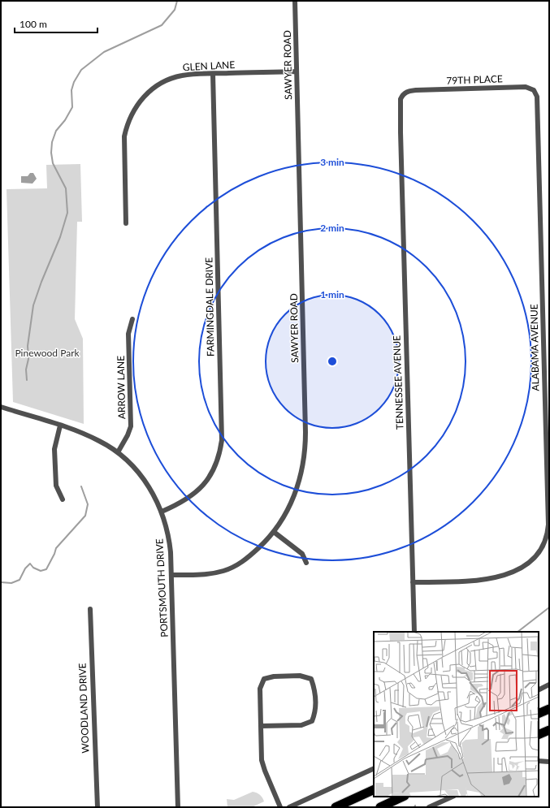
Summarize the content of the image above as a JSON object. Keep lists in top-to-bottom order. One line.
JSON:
{"streets":{"street":["SAWYER ROAD","GLEN LANE","79TH PLACE","FARMINGDALE DRIVE","ALABAMA AVENUE","TENNESSEE AVENUE","ARROW LANE","PORTSMOUTH DRIVE","WOODLAND DRIVE"]},"crossings":[["SAWYER ROAD","GLEN LANE"],["SAWYER ROAD","PORTSMOUTH DRIVE"],["GLEN LANE","FARMINGDALE DRIVE"],["79TH PLACE","ALABAMA AVENUE"],["79TH PLACE","TENNESSEE AVENUE"],["FARMINGDALE DRIVE","PORTSMOUTH DRIVE"],["ALABAMA AVENUE","TENNESSEE AVENUE"],["ARROW LANE","PORTSMOUTH DRIVE"]],"parks":["Pinewood Park"],"scale_bar":"100 m","rings":["3 min","2 min","1 min"]}
